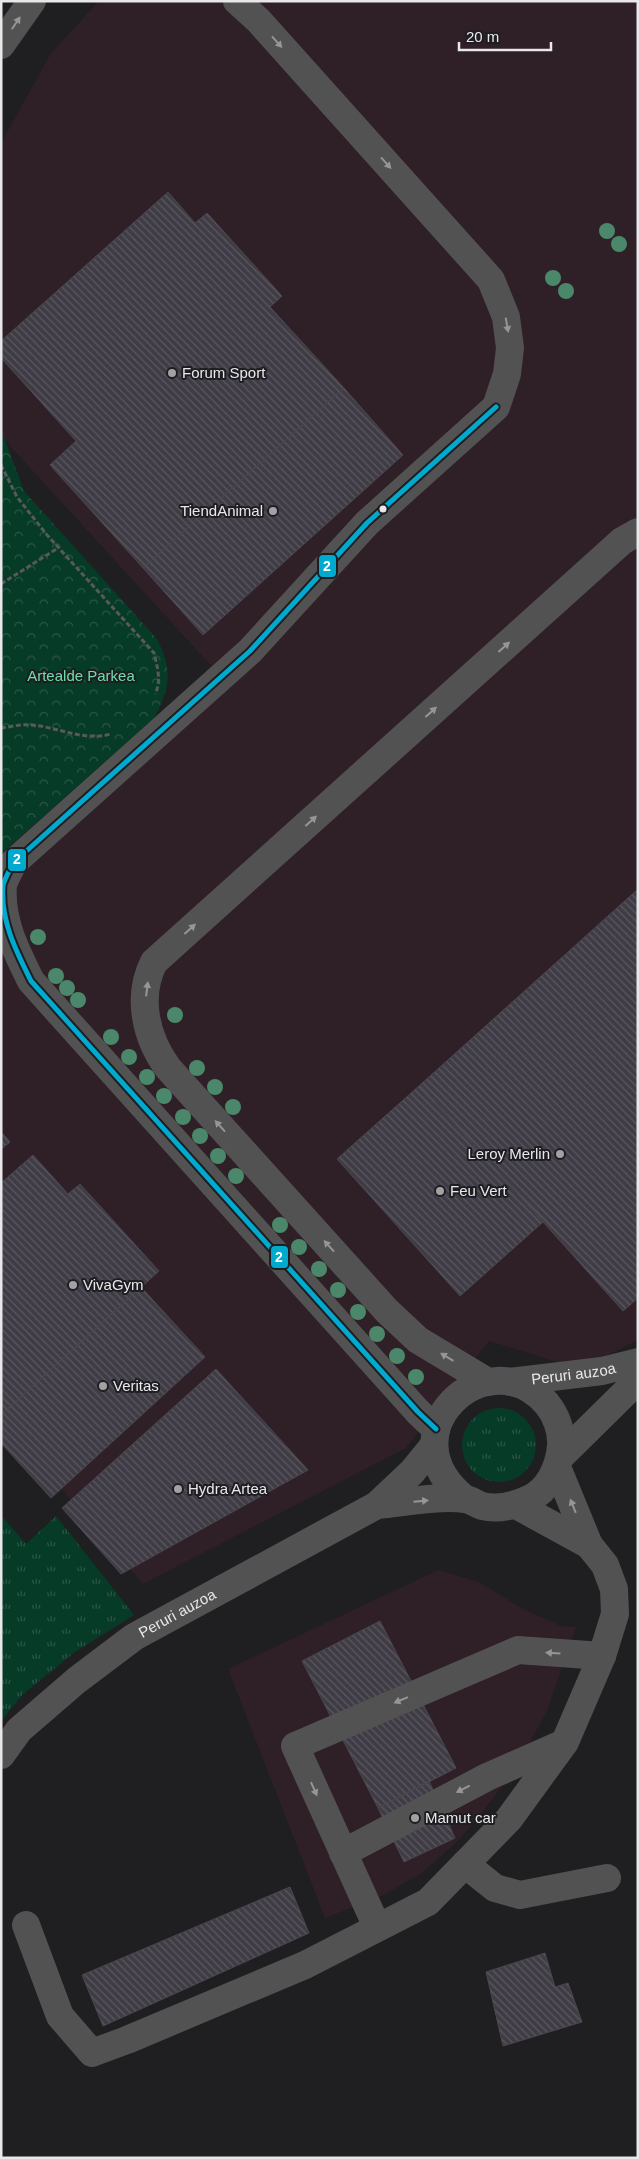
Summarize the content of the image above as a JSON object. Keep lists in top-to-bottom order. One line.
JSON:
{"streets":{"street":["Peruri auzoa"]},"parks":["Artealde Parkea"],"places":["Forum Sport","TiendAnimal","Leroy Merlin","Feu Vert","VivaGym","Veritas","Hydra Artea","Mamut car"],"lines":["transit line 2"],"scale_bar":"20 m"}
